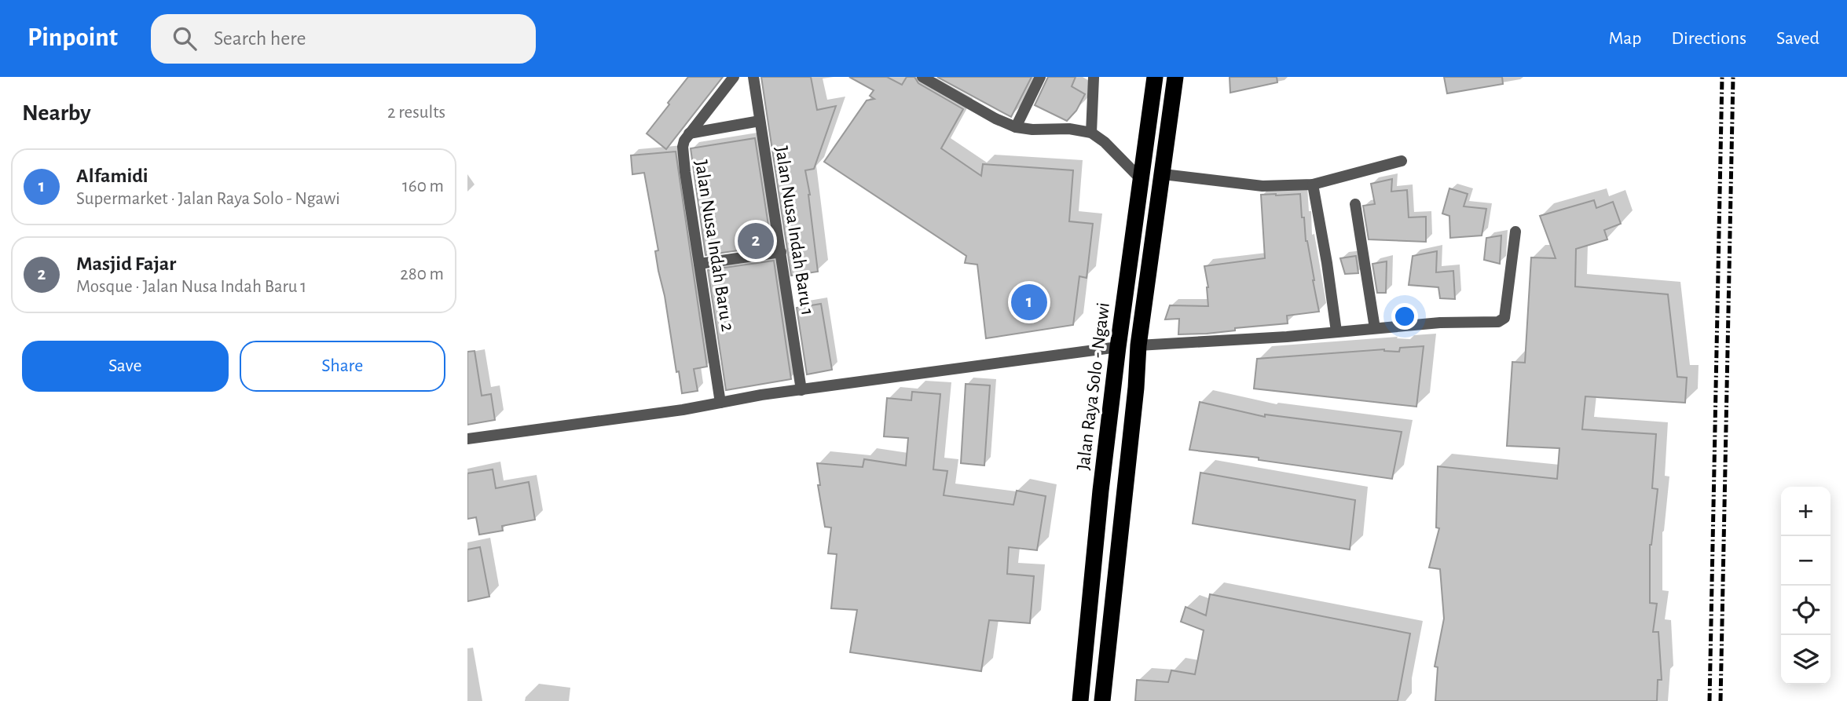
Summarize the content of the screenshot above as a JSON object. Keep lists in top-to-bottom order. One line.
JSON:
{"streets":{"highway":["Jalan Raya Solo - Ngawi"],"street":["Jalan Nusa Indah Baru 1","Jalan Nusa Indah Baru 2"]},"page":{"header":"Pinpoint","search":"Search here","nav":["Map","Directions","Saved"],"heading":["Nearby","2 results"],"list":[{"mark":"1","name":"Alfamidi","note":"Supermarket · Jalan Raya Solo - Ngawi","value":"160 m"},{"mark":"2","name":"Masjid Fajar","note":"Mosque · Jalan Nusa Indah Baru 1","value":"280 m"}],"pins":["2","1"],"buttons":["Save","Share"],"map_buttons":["+","−"]}}
